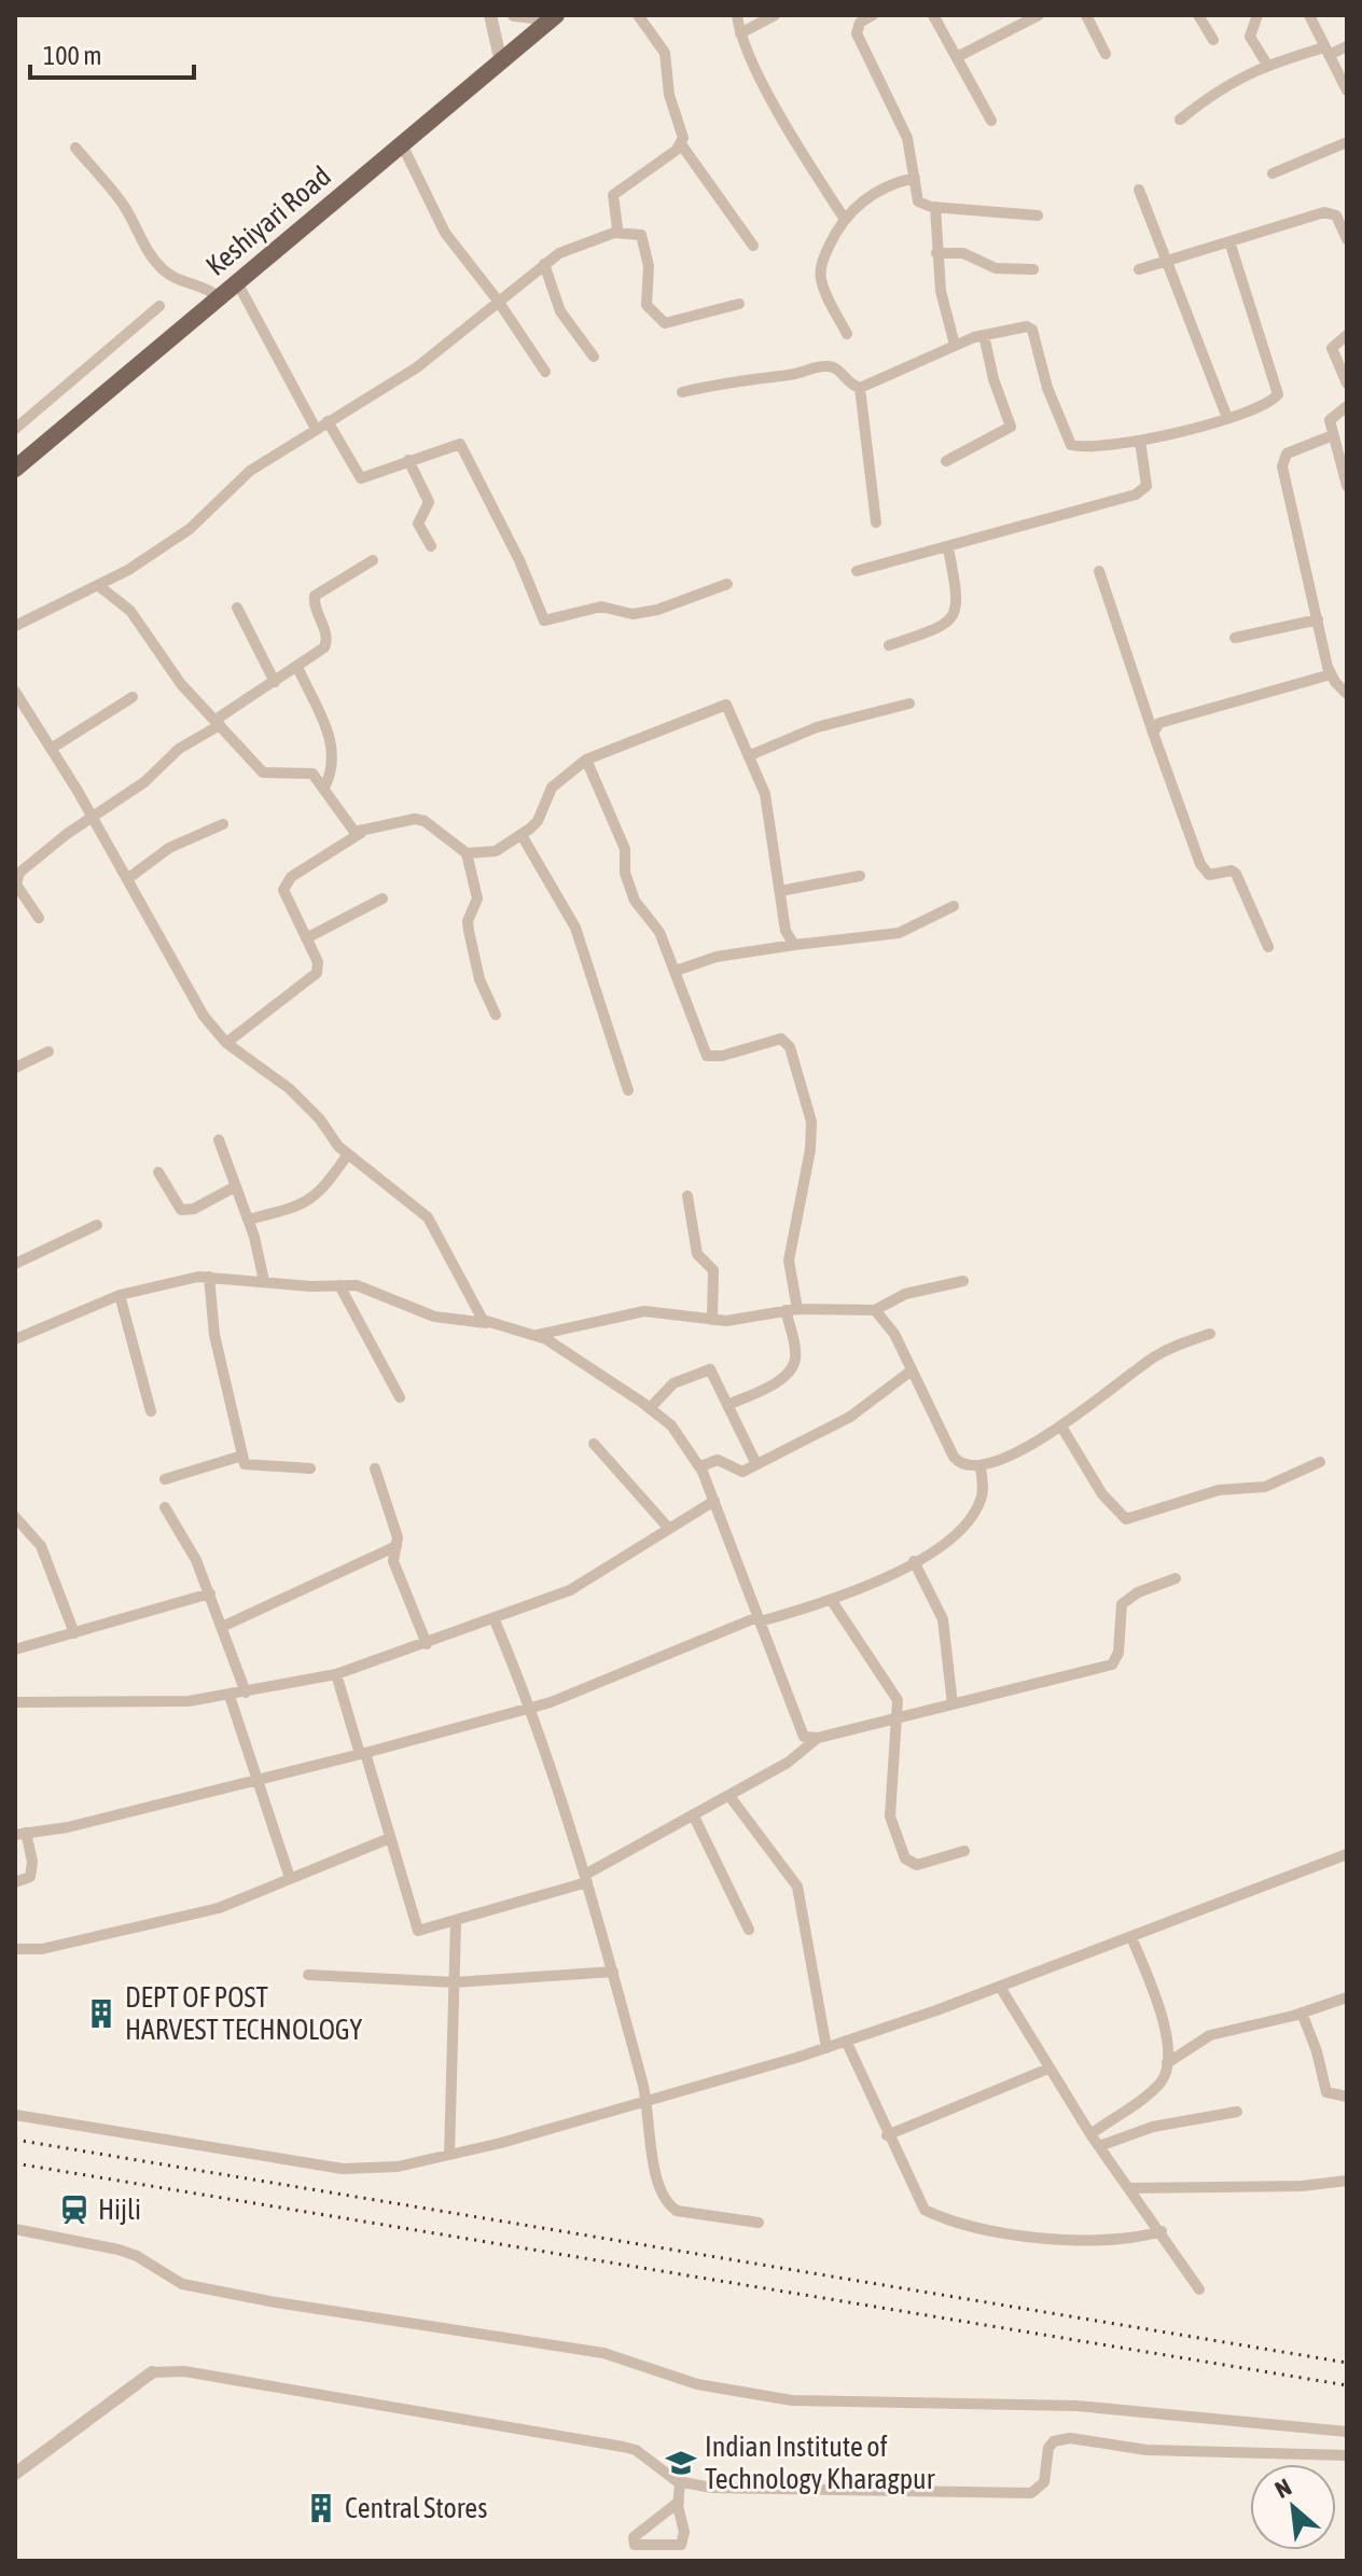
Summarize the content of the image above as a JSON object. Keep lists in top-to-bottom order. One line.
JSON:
{"streets":{"main road":["Keshiyari Road"]},"places":{"building":["DEPT OF POST HARVEST TECHNOLOGY","Central Stores"],"station":["Hijli"],"school or university":["Indian Institute of Technology Kharagpur"]},"scale_bar":"100 m","north":"top left"}
